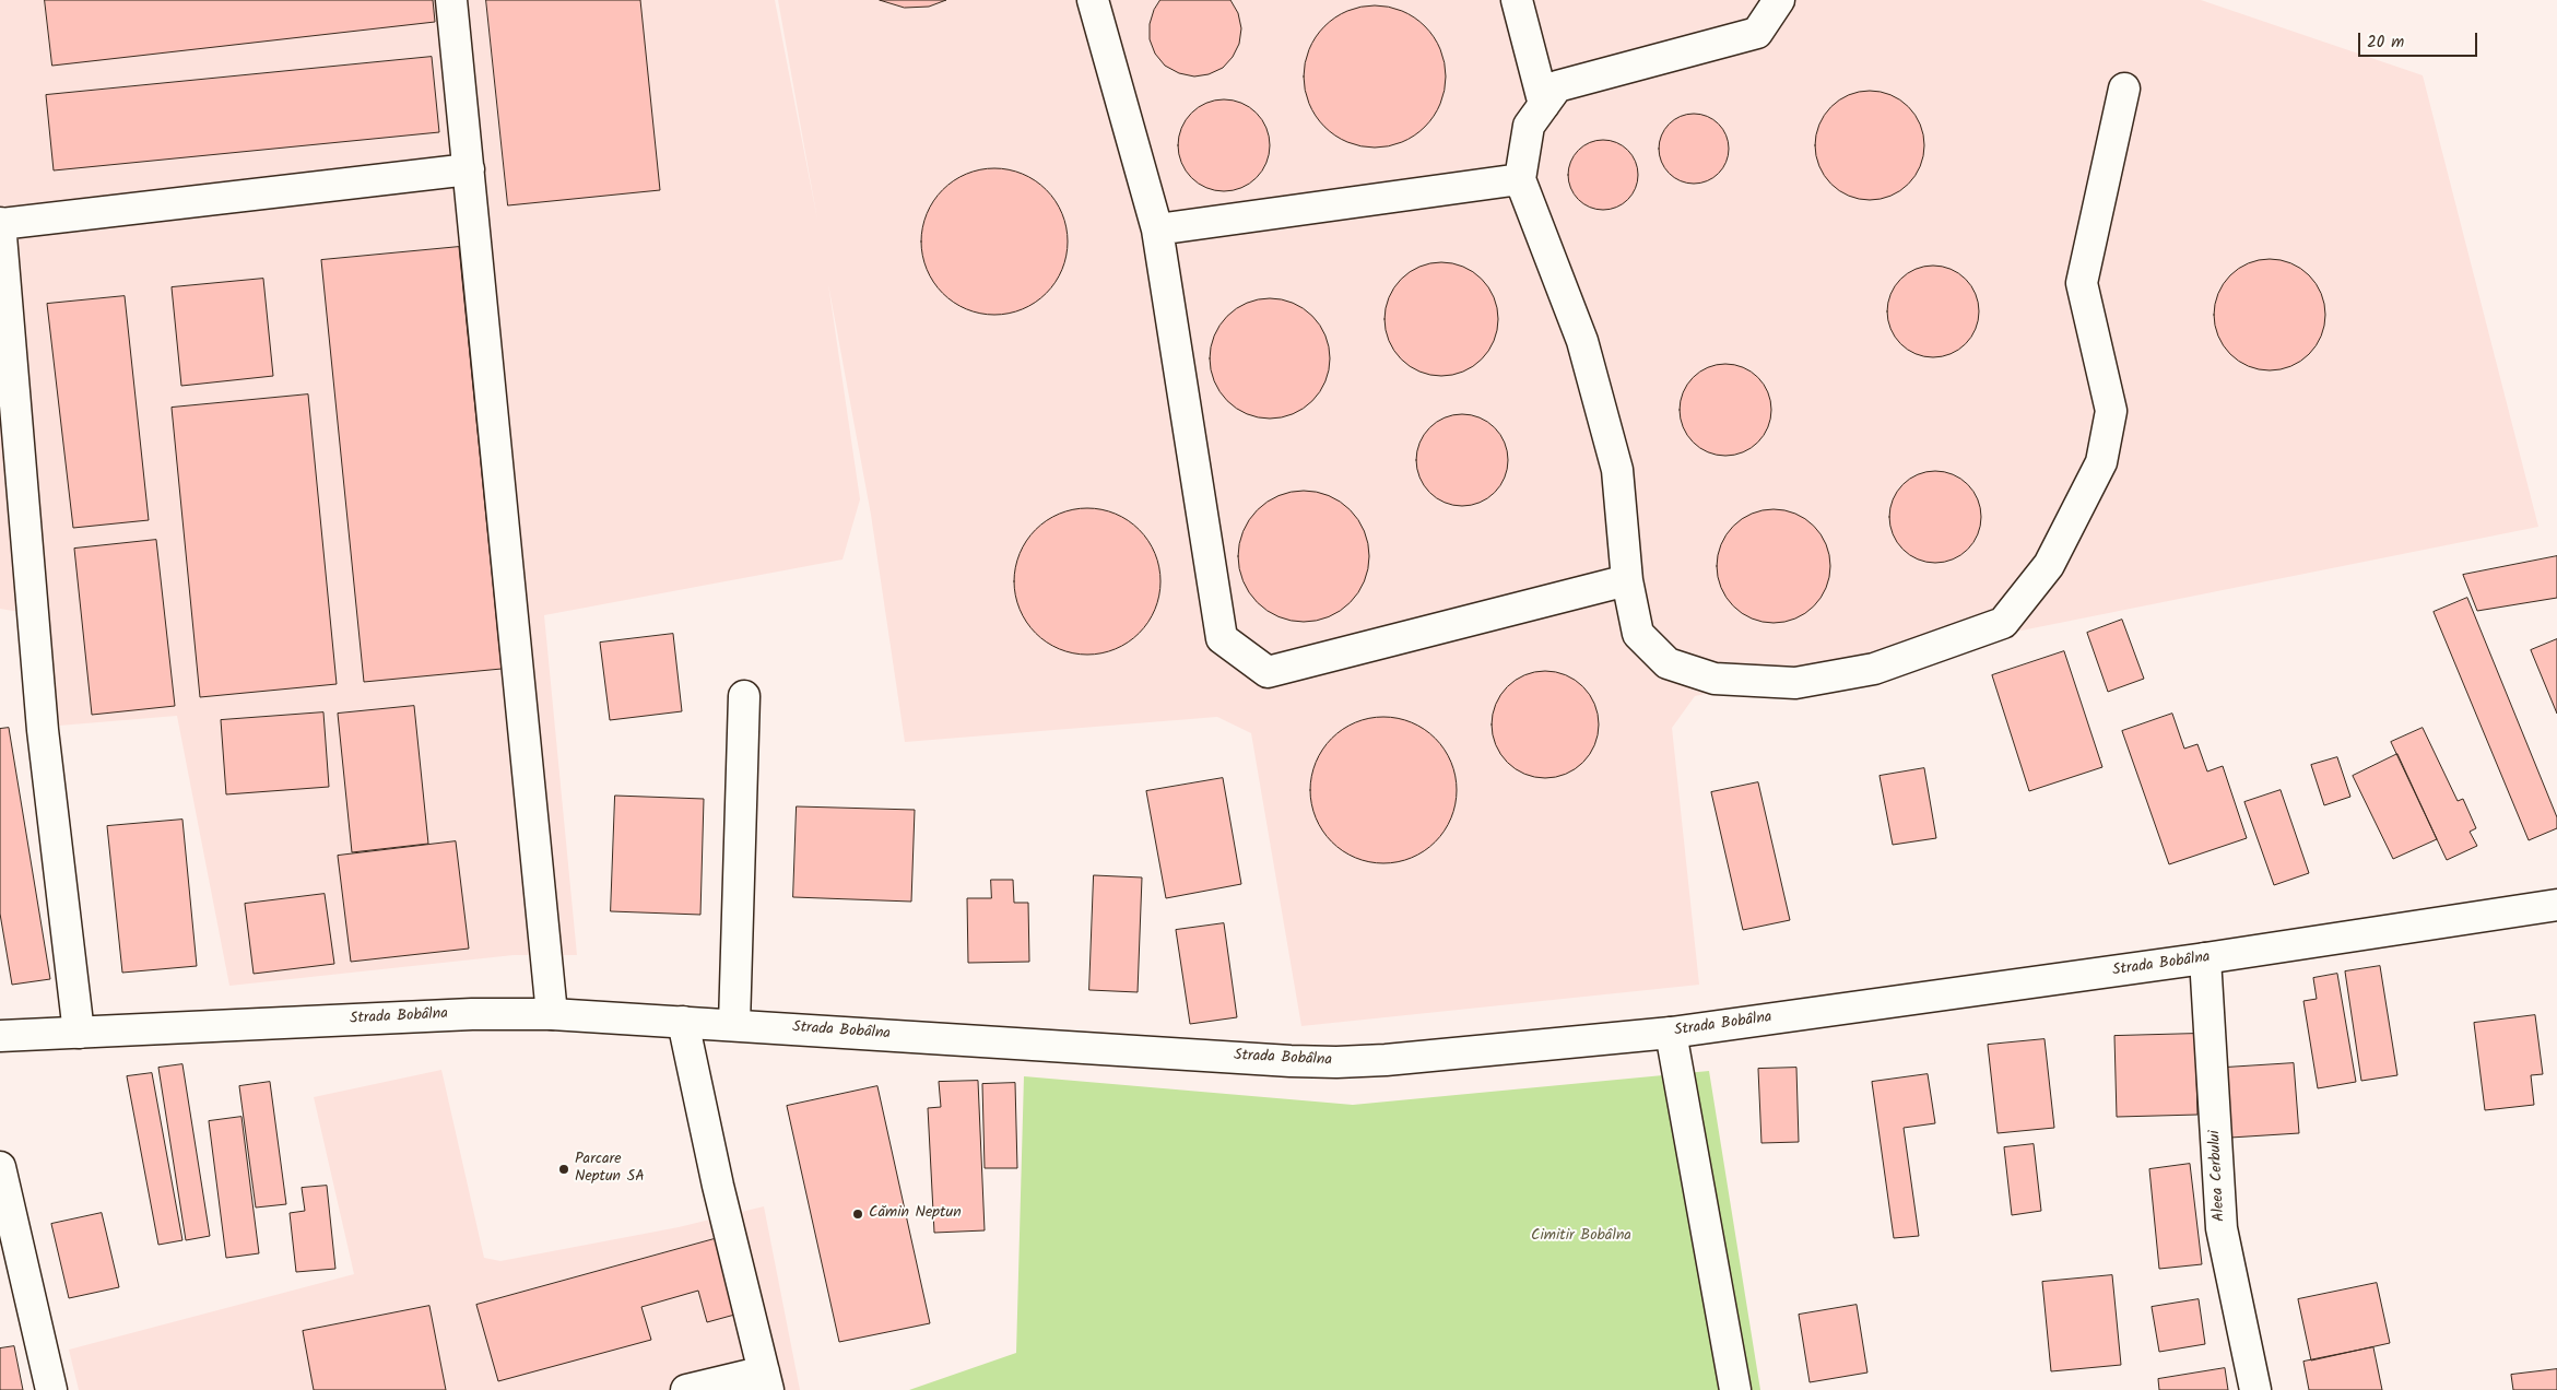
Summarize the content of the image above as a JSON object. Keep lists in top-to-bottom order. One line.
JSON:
{"streets":{"main road":["Strada Bobâlna","Aleea Cerbului"]},"crossings":[["Strada Bobâlna","Aleea Cerbului"]],"parks":["Cimitir Bobâlna"],"places":["Parcare Neptun SA","Cămin Neptun"],"scale_bar":"20 m"}
